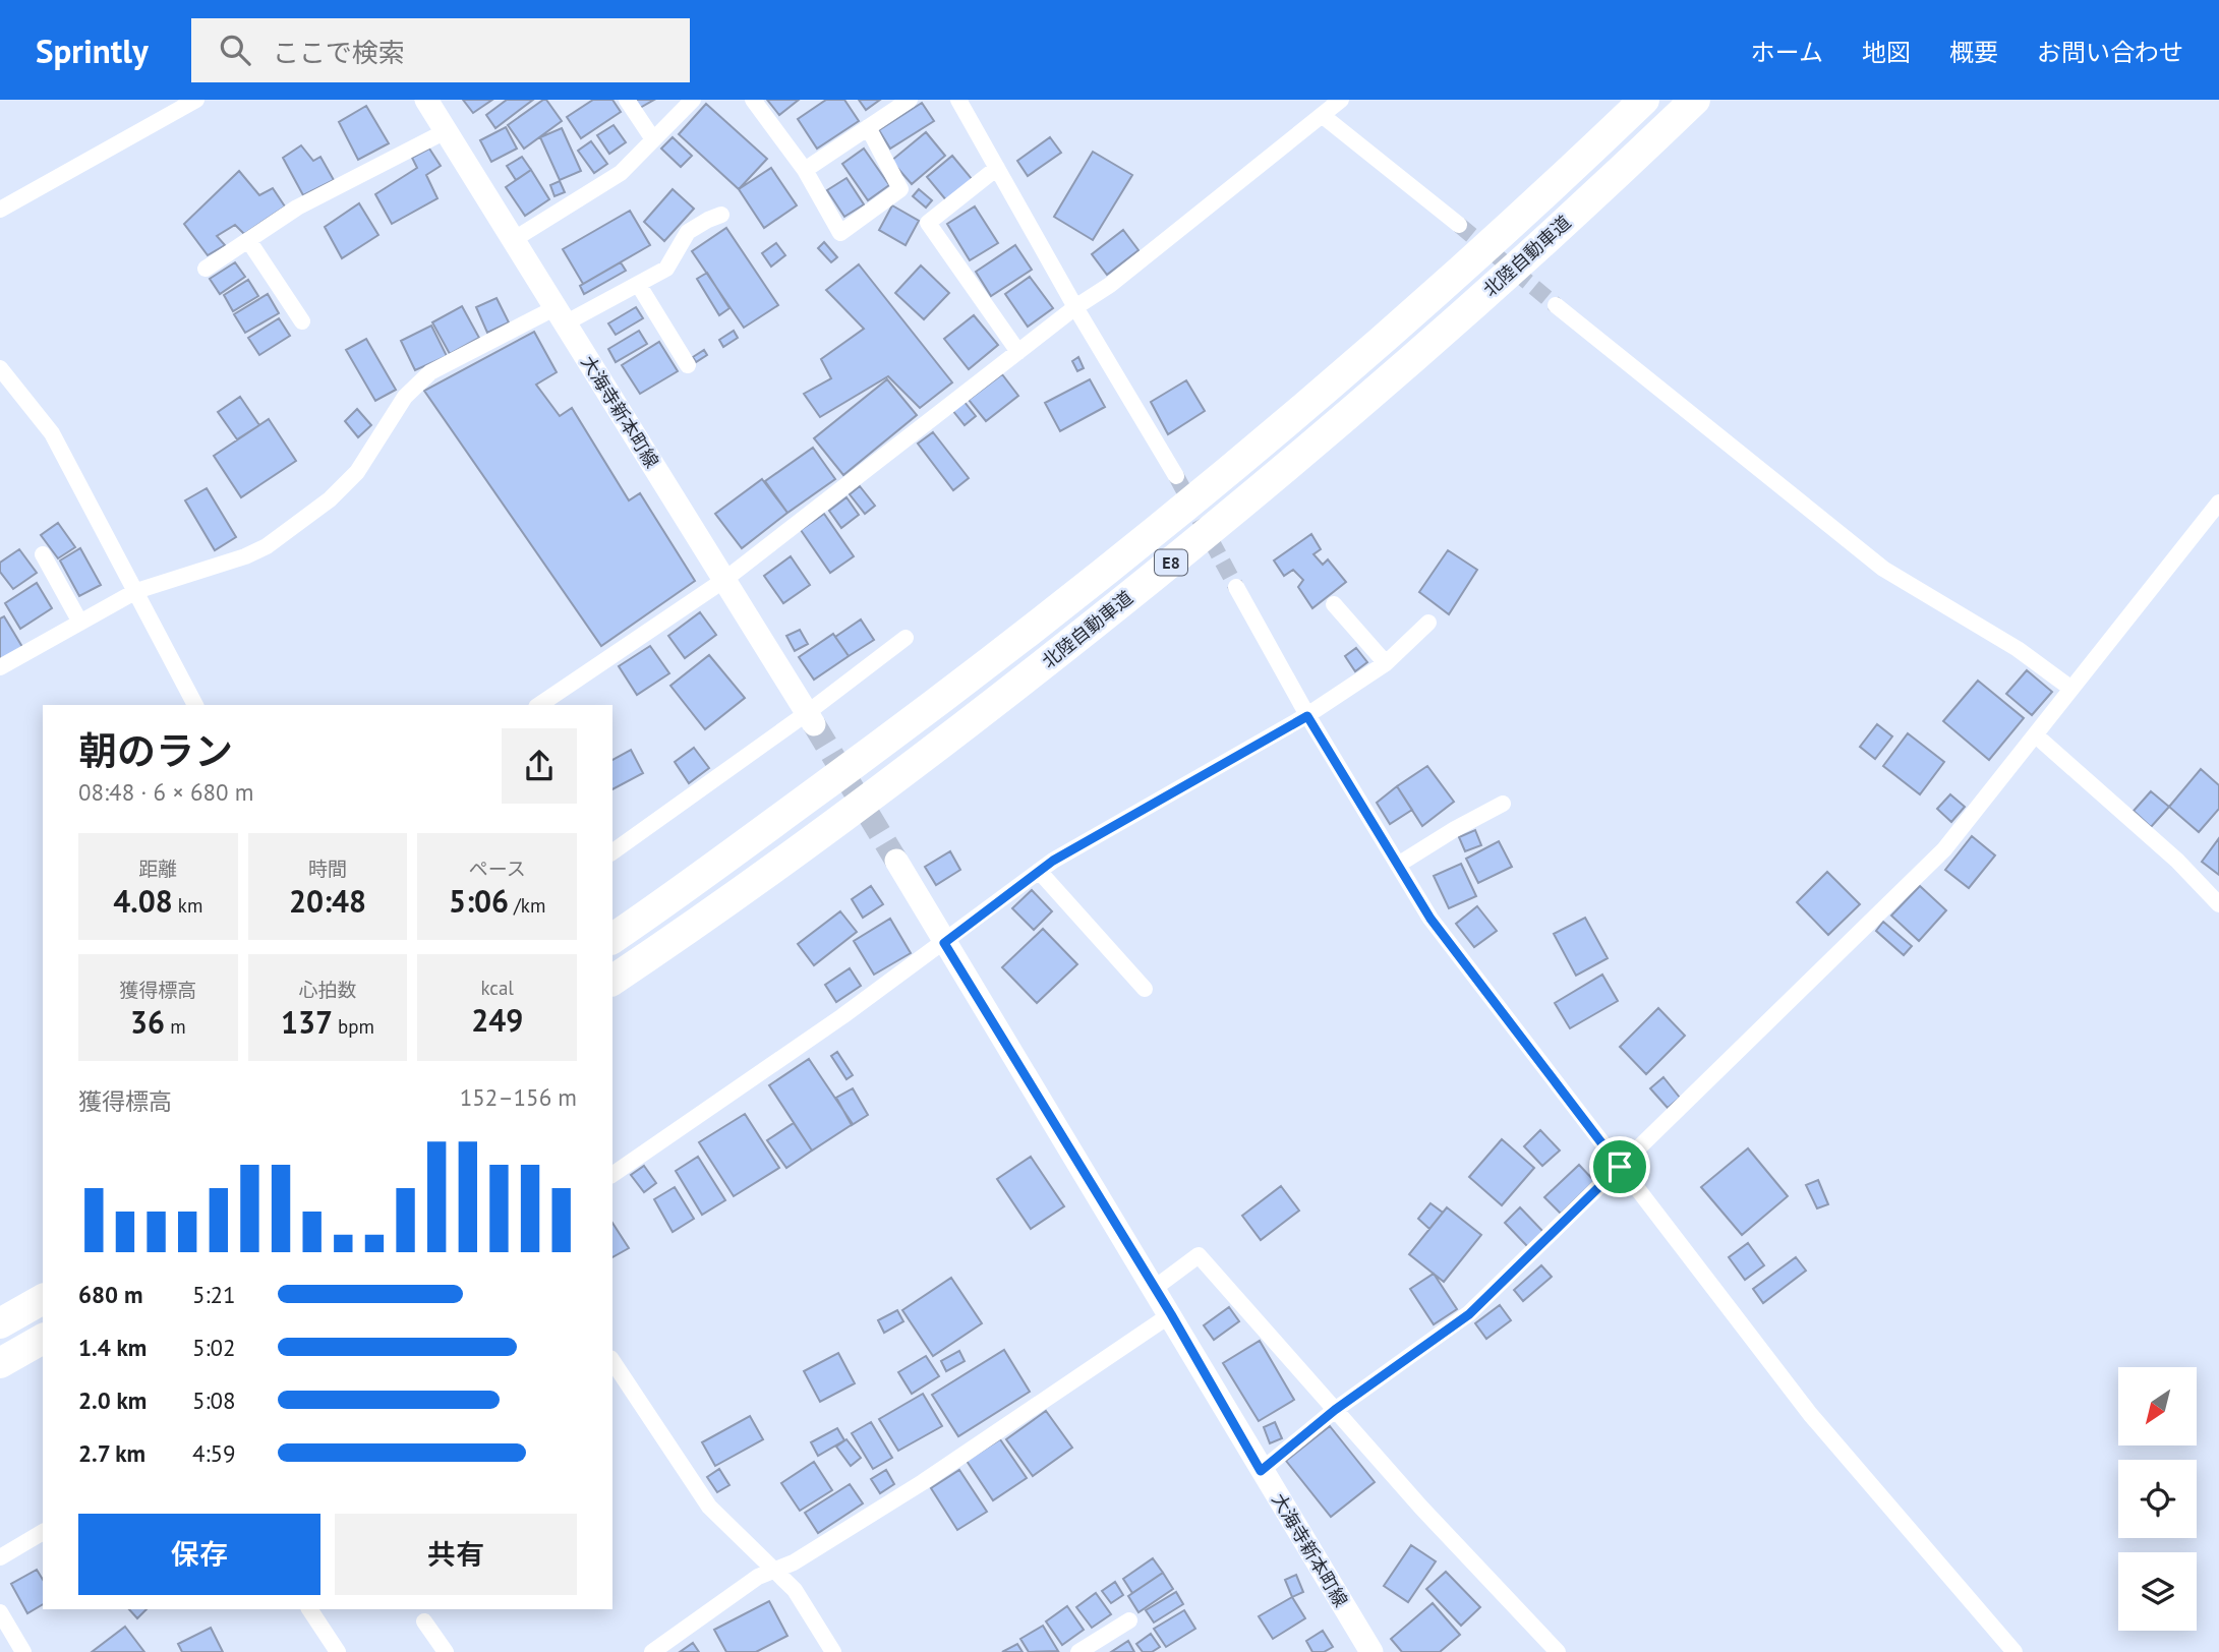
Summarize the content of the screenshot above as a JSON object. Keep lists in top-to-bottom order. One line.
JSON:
{"streets":{"highway":["北陸自動車道","E8"],"main road":["大海寺新本町線"]},"north":"bottom left","page":{"header":"Sprintly","search":"ここで検索","nav":["ホーム","地図","概要","お問い合わせ"],"heading":["朝のラン","08:48 · 6 × 680 m"],"stats":[["距離","4.08 km"],["時間","20:48"],["ペース","5:06 /km"],["獲得標高","36 m"],["心拍数","137 bpm"],["kcal","249"]],"chart":["獲得標高","152–156 m"],"list":[{"name":"680 m","note":"5:21"},{"name":"1.4 km","note":"5:02"},{"name":"2.0 km","note":"5:08"},{"name":"2.7 km","note":"4:59"}],"buttons":["保存","共有"]}}
